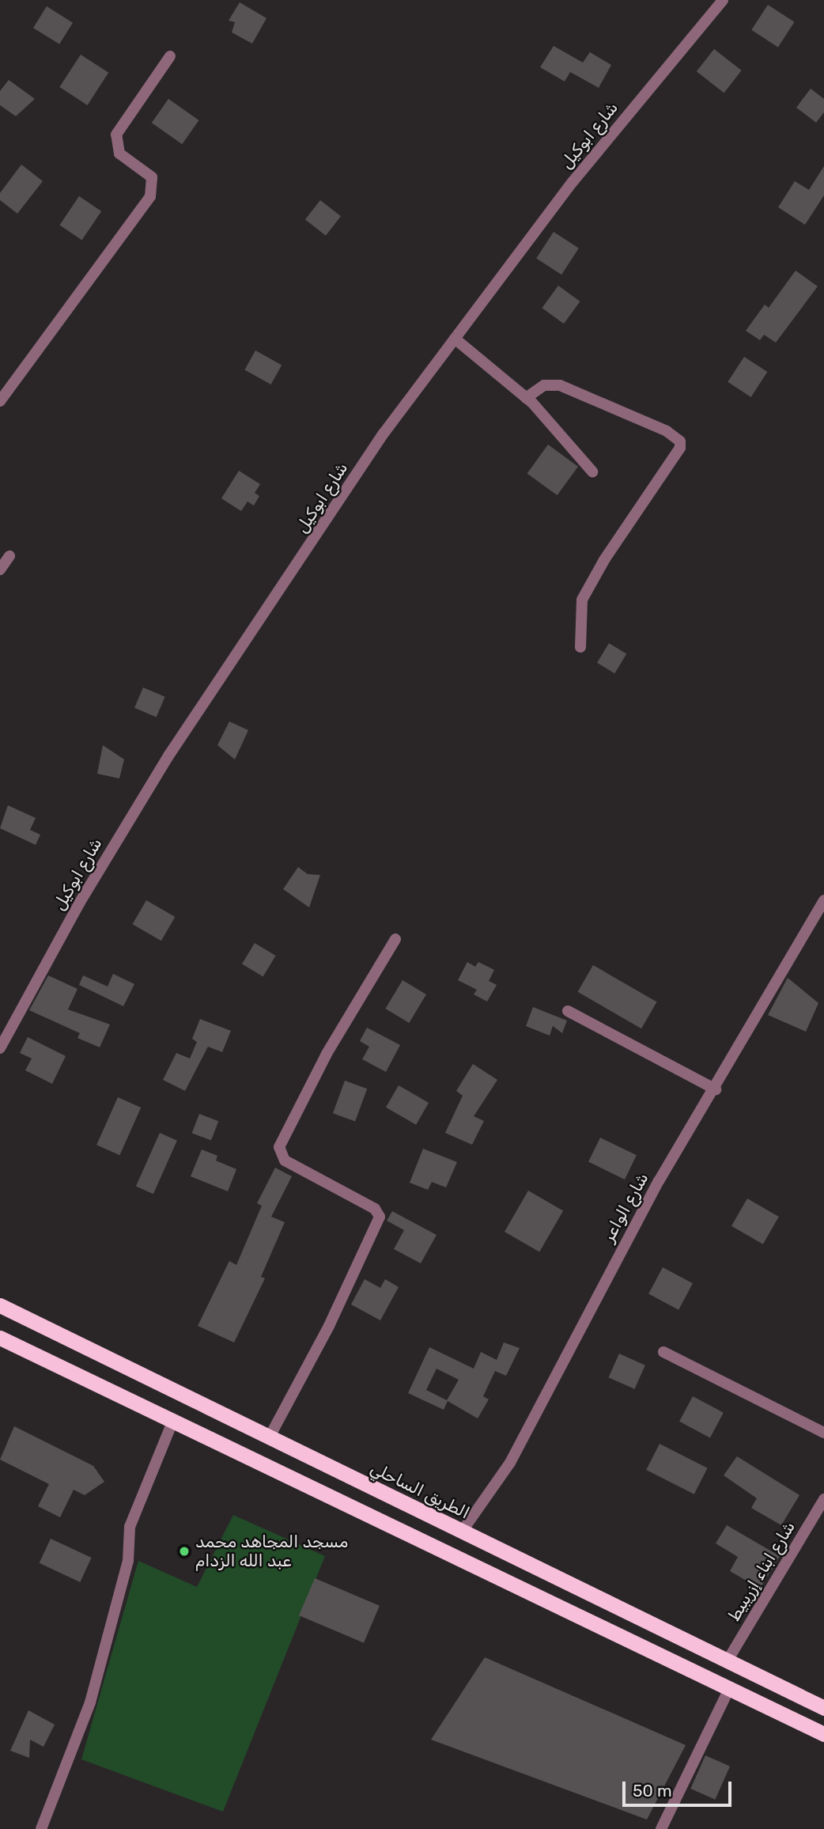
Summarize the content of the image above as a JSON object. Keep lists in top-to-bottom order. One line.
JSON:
{"streets":{"highway":["الطريق الساحلي"],"street":["شارع ابوكيل","شارع الواعر","شارع ابناء إزريبيط"]},"crossings":[["شارع الواعر","الطريق الساحلي"],["الطريق الساحلي","شارع ابناء إزريبيط"]],"places":["مسجد المجاهد محمد عبد الله الزدام"],"scale_bar":"50 m"}
